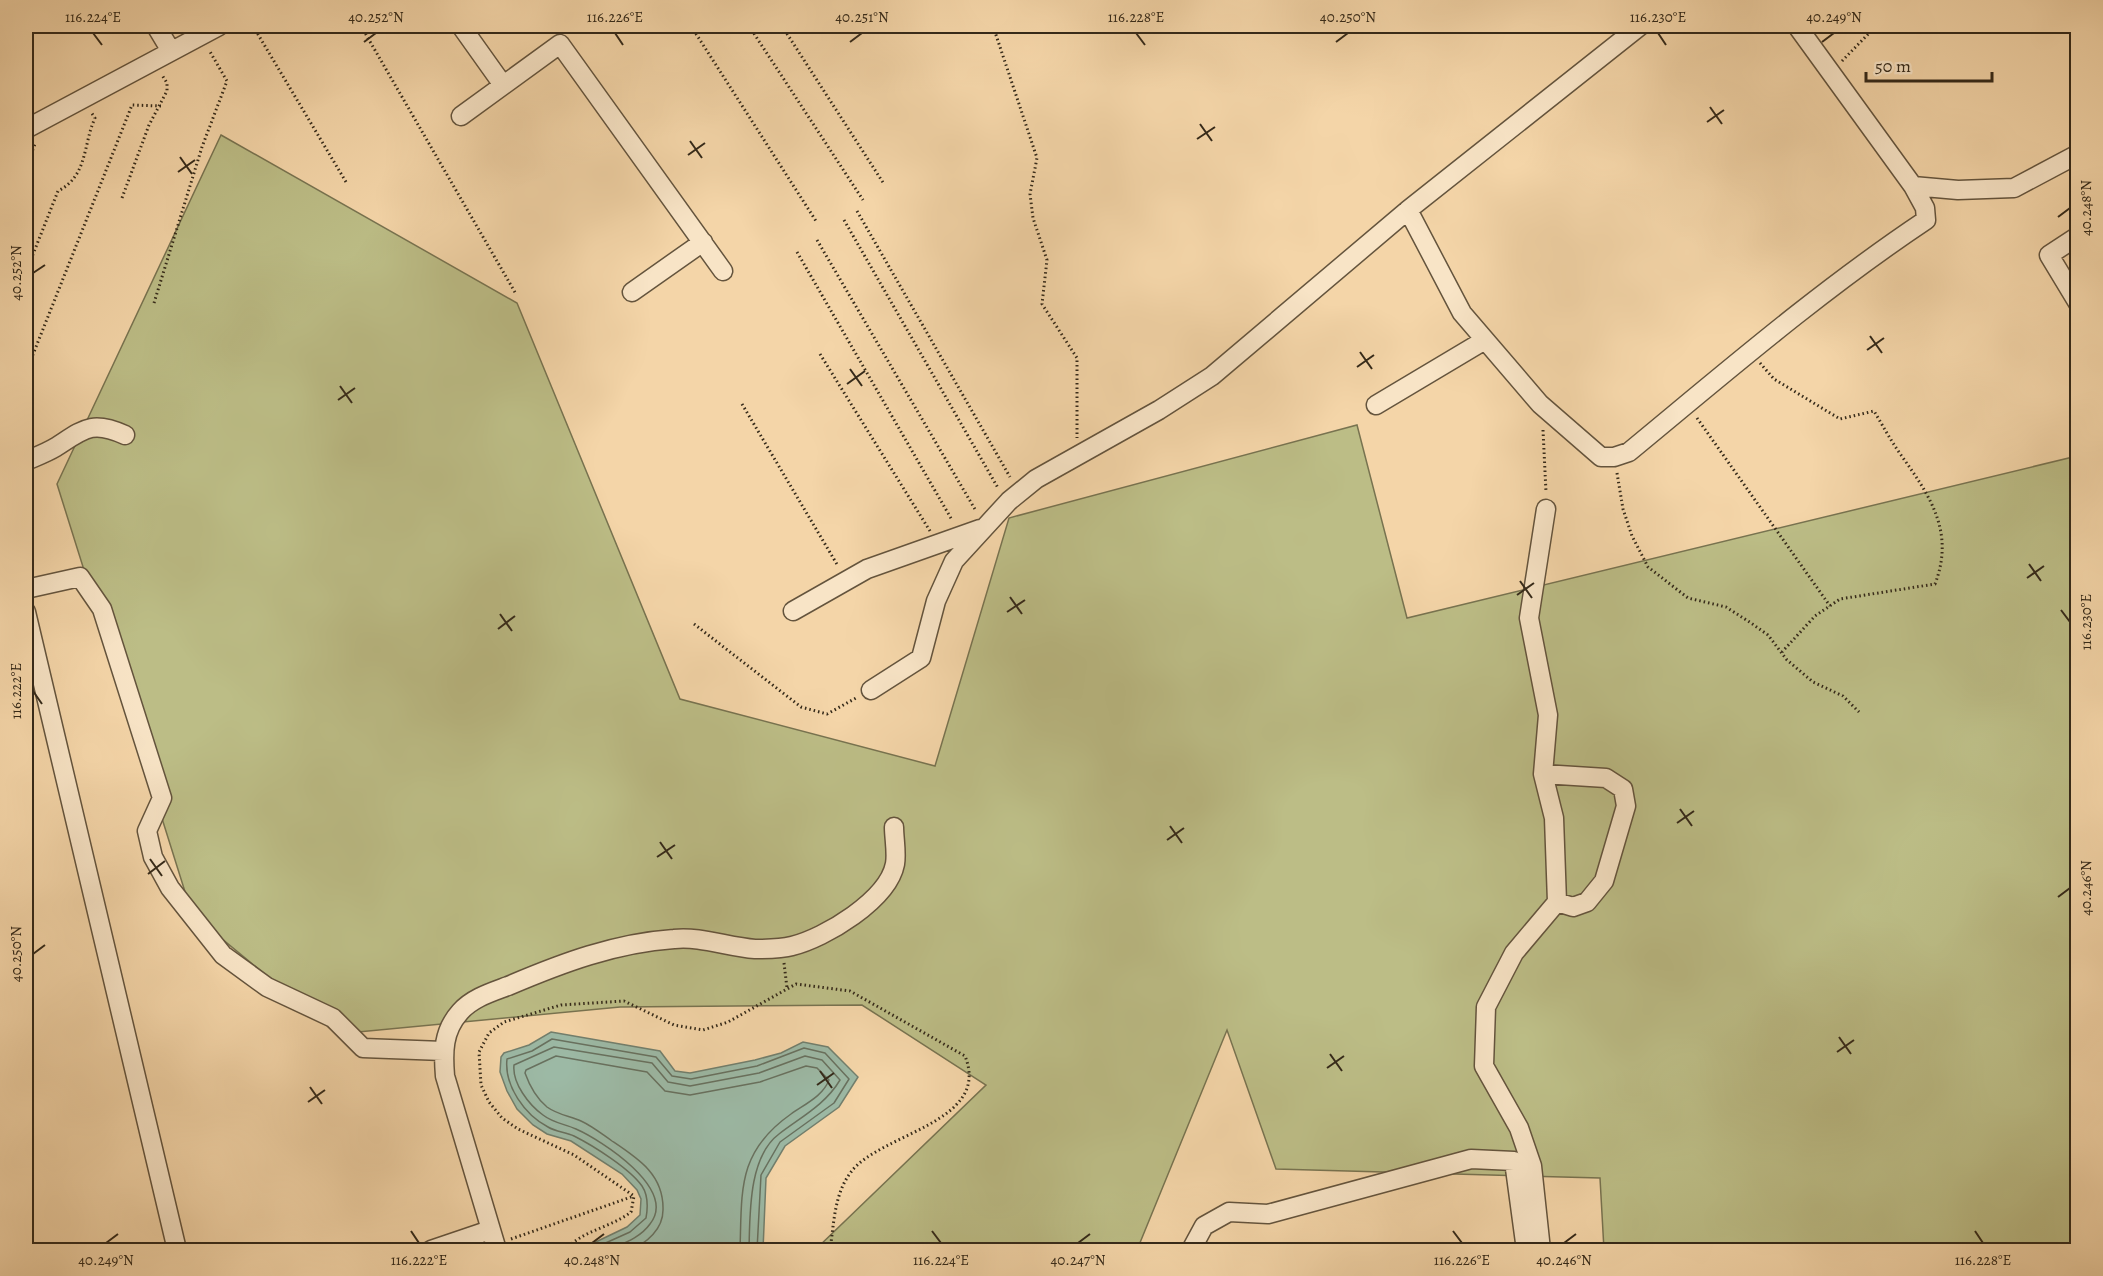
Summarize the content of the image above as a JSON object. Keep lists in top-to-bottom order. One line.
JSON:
{"scale_bar":"50 m","coordinates":["116.224°E","40.252°N","116.226°E","40.251°N","116.228°E","40.250°N","116.230°E","40.249°N","40.248°N","116.222°E","40.246°N","40.247°N"]}
